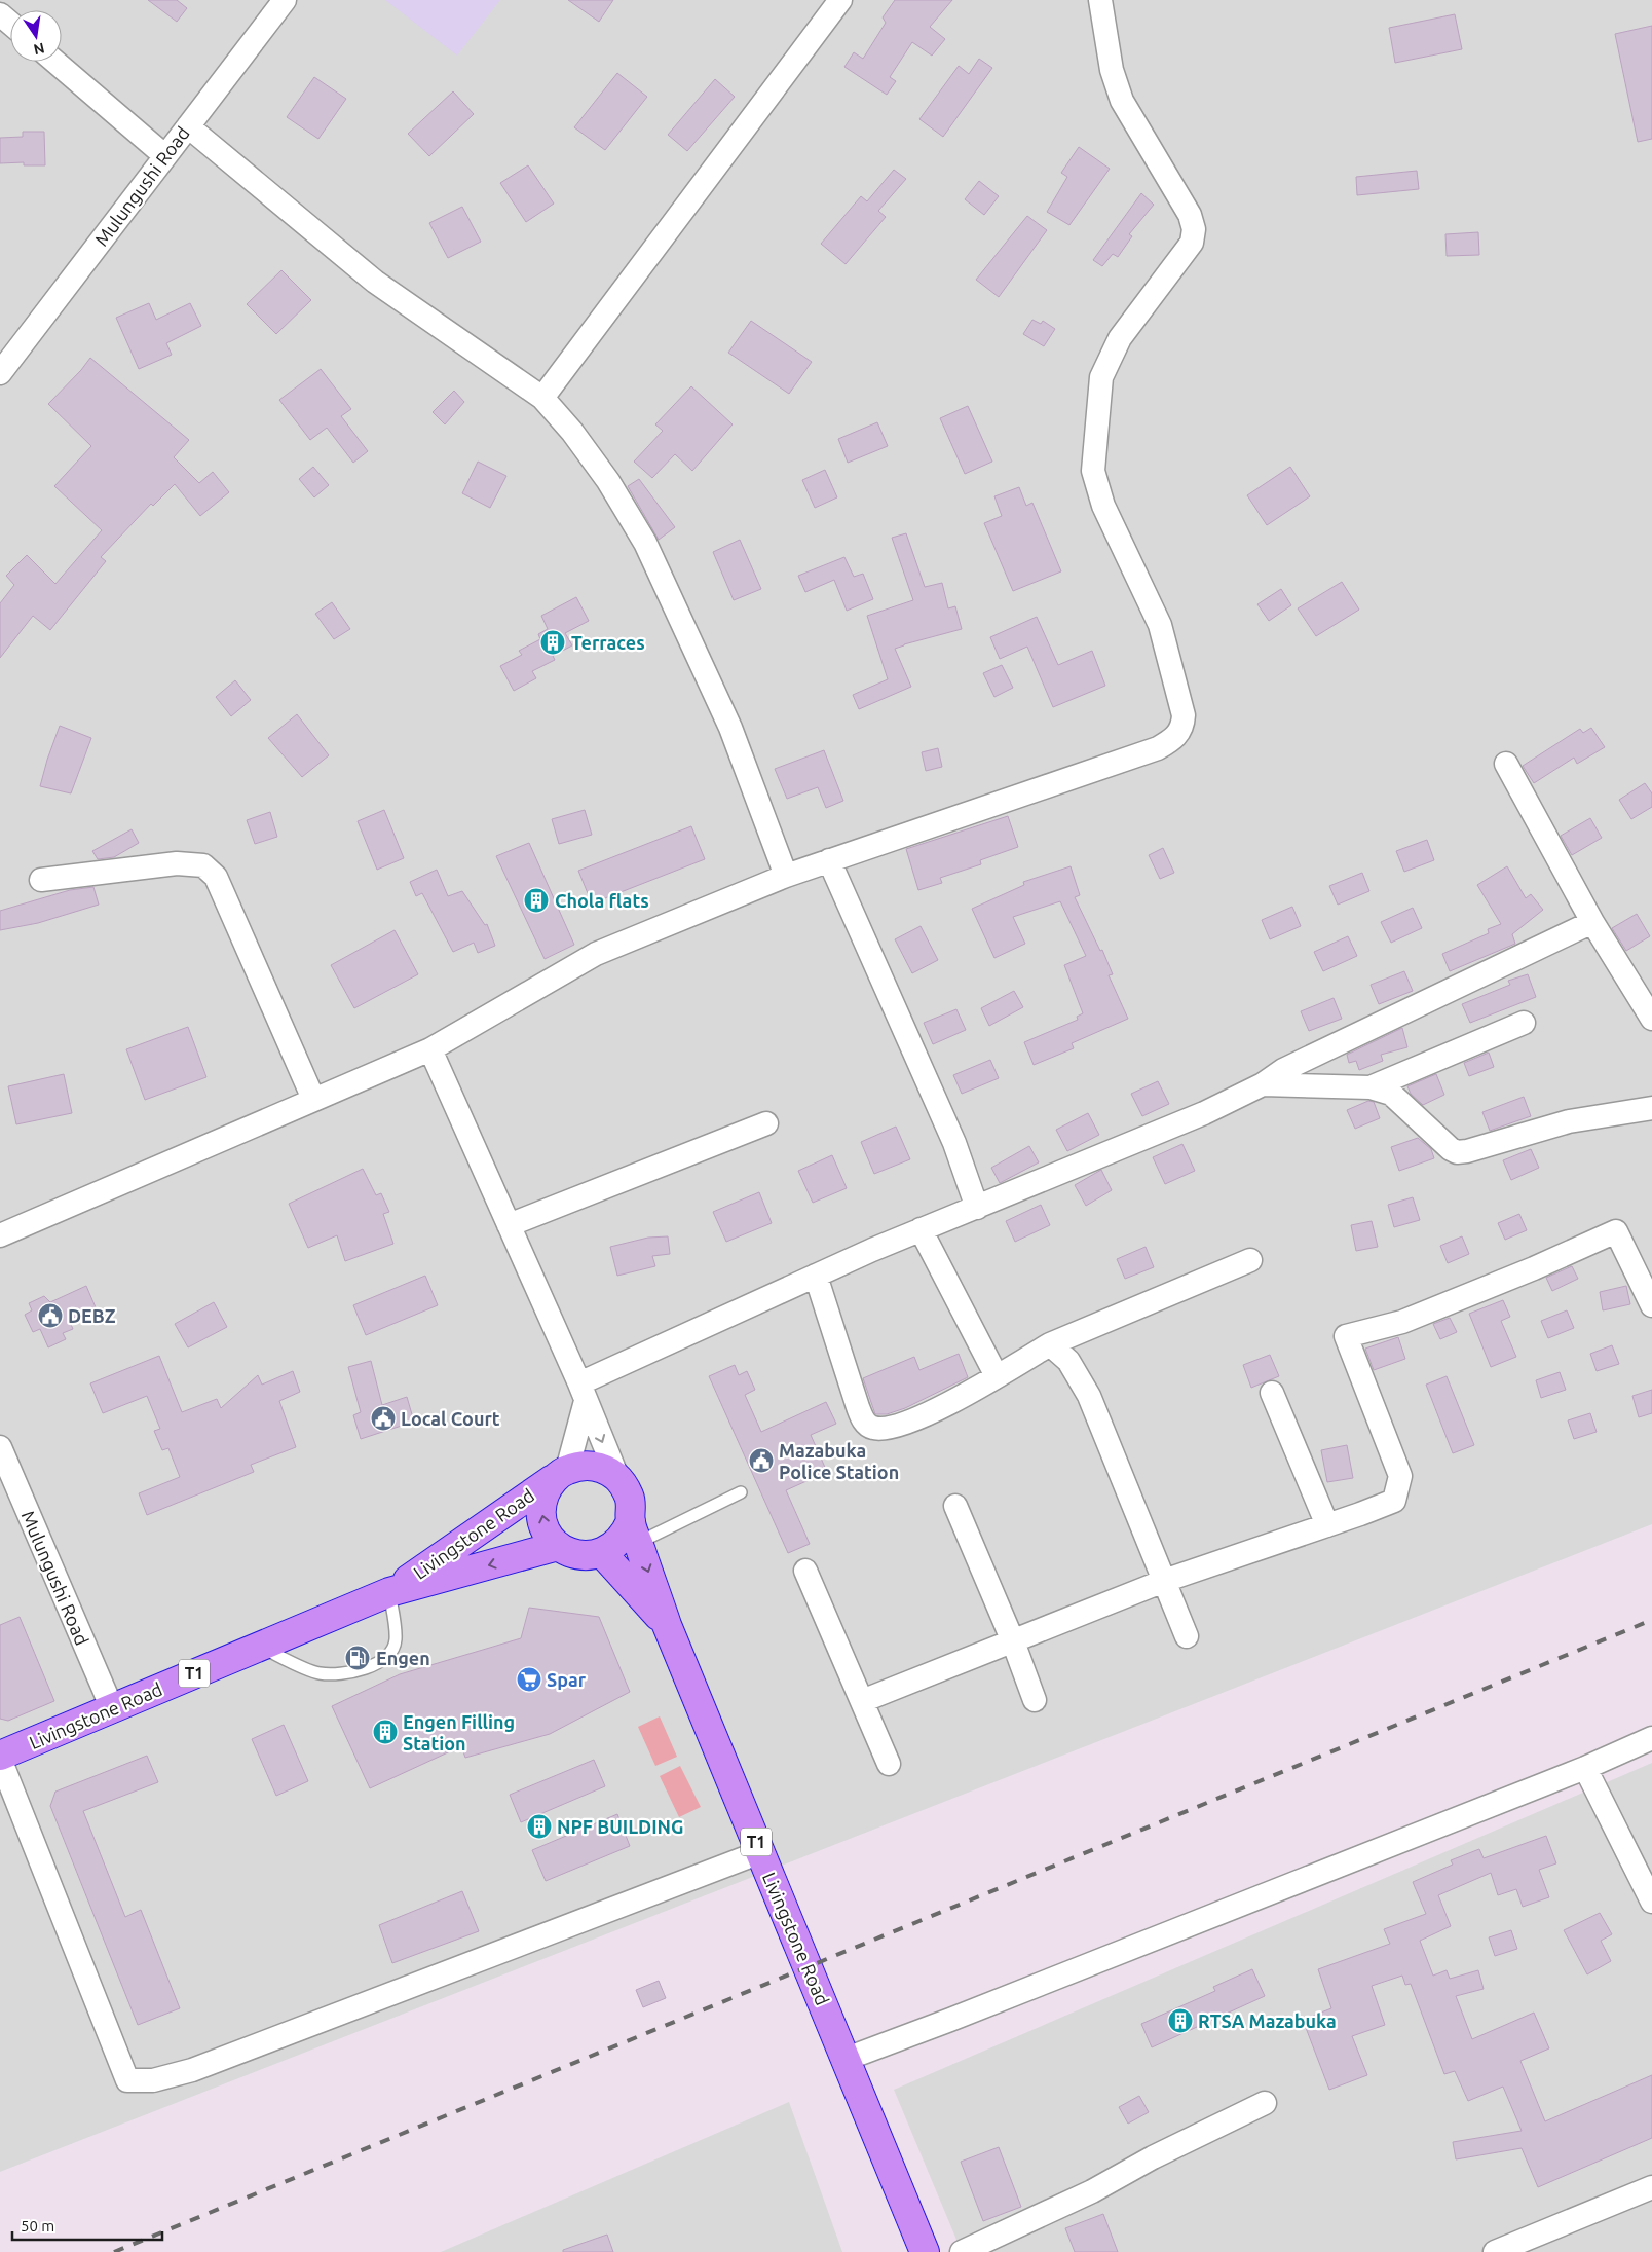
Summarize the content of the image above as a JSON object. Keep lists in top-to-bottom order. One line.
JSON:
{"streets":{"highway":["Livingstone Road","T1"],"street":["Mulungushi Road"]},"crossings":[["Mulungushi Road","Livingstone Road"]],"places":{"building":["Terraces","Chola flats","Engen Filling Station","NPF BUILDING","RTSA Mazabuka"],"public building":["DEBZ","Local Court","Mazabuka Police Station"],"fuel station":["Engen"],"supermarket":["Spar"]},"scale_bar":"50 m","north":"bottom"}
